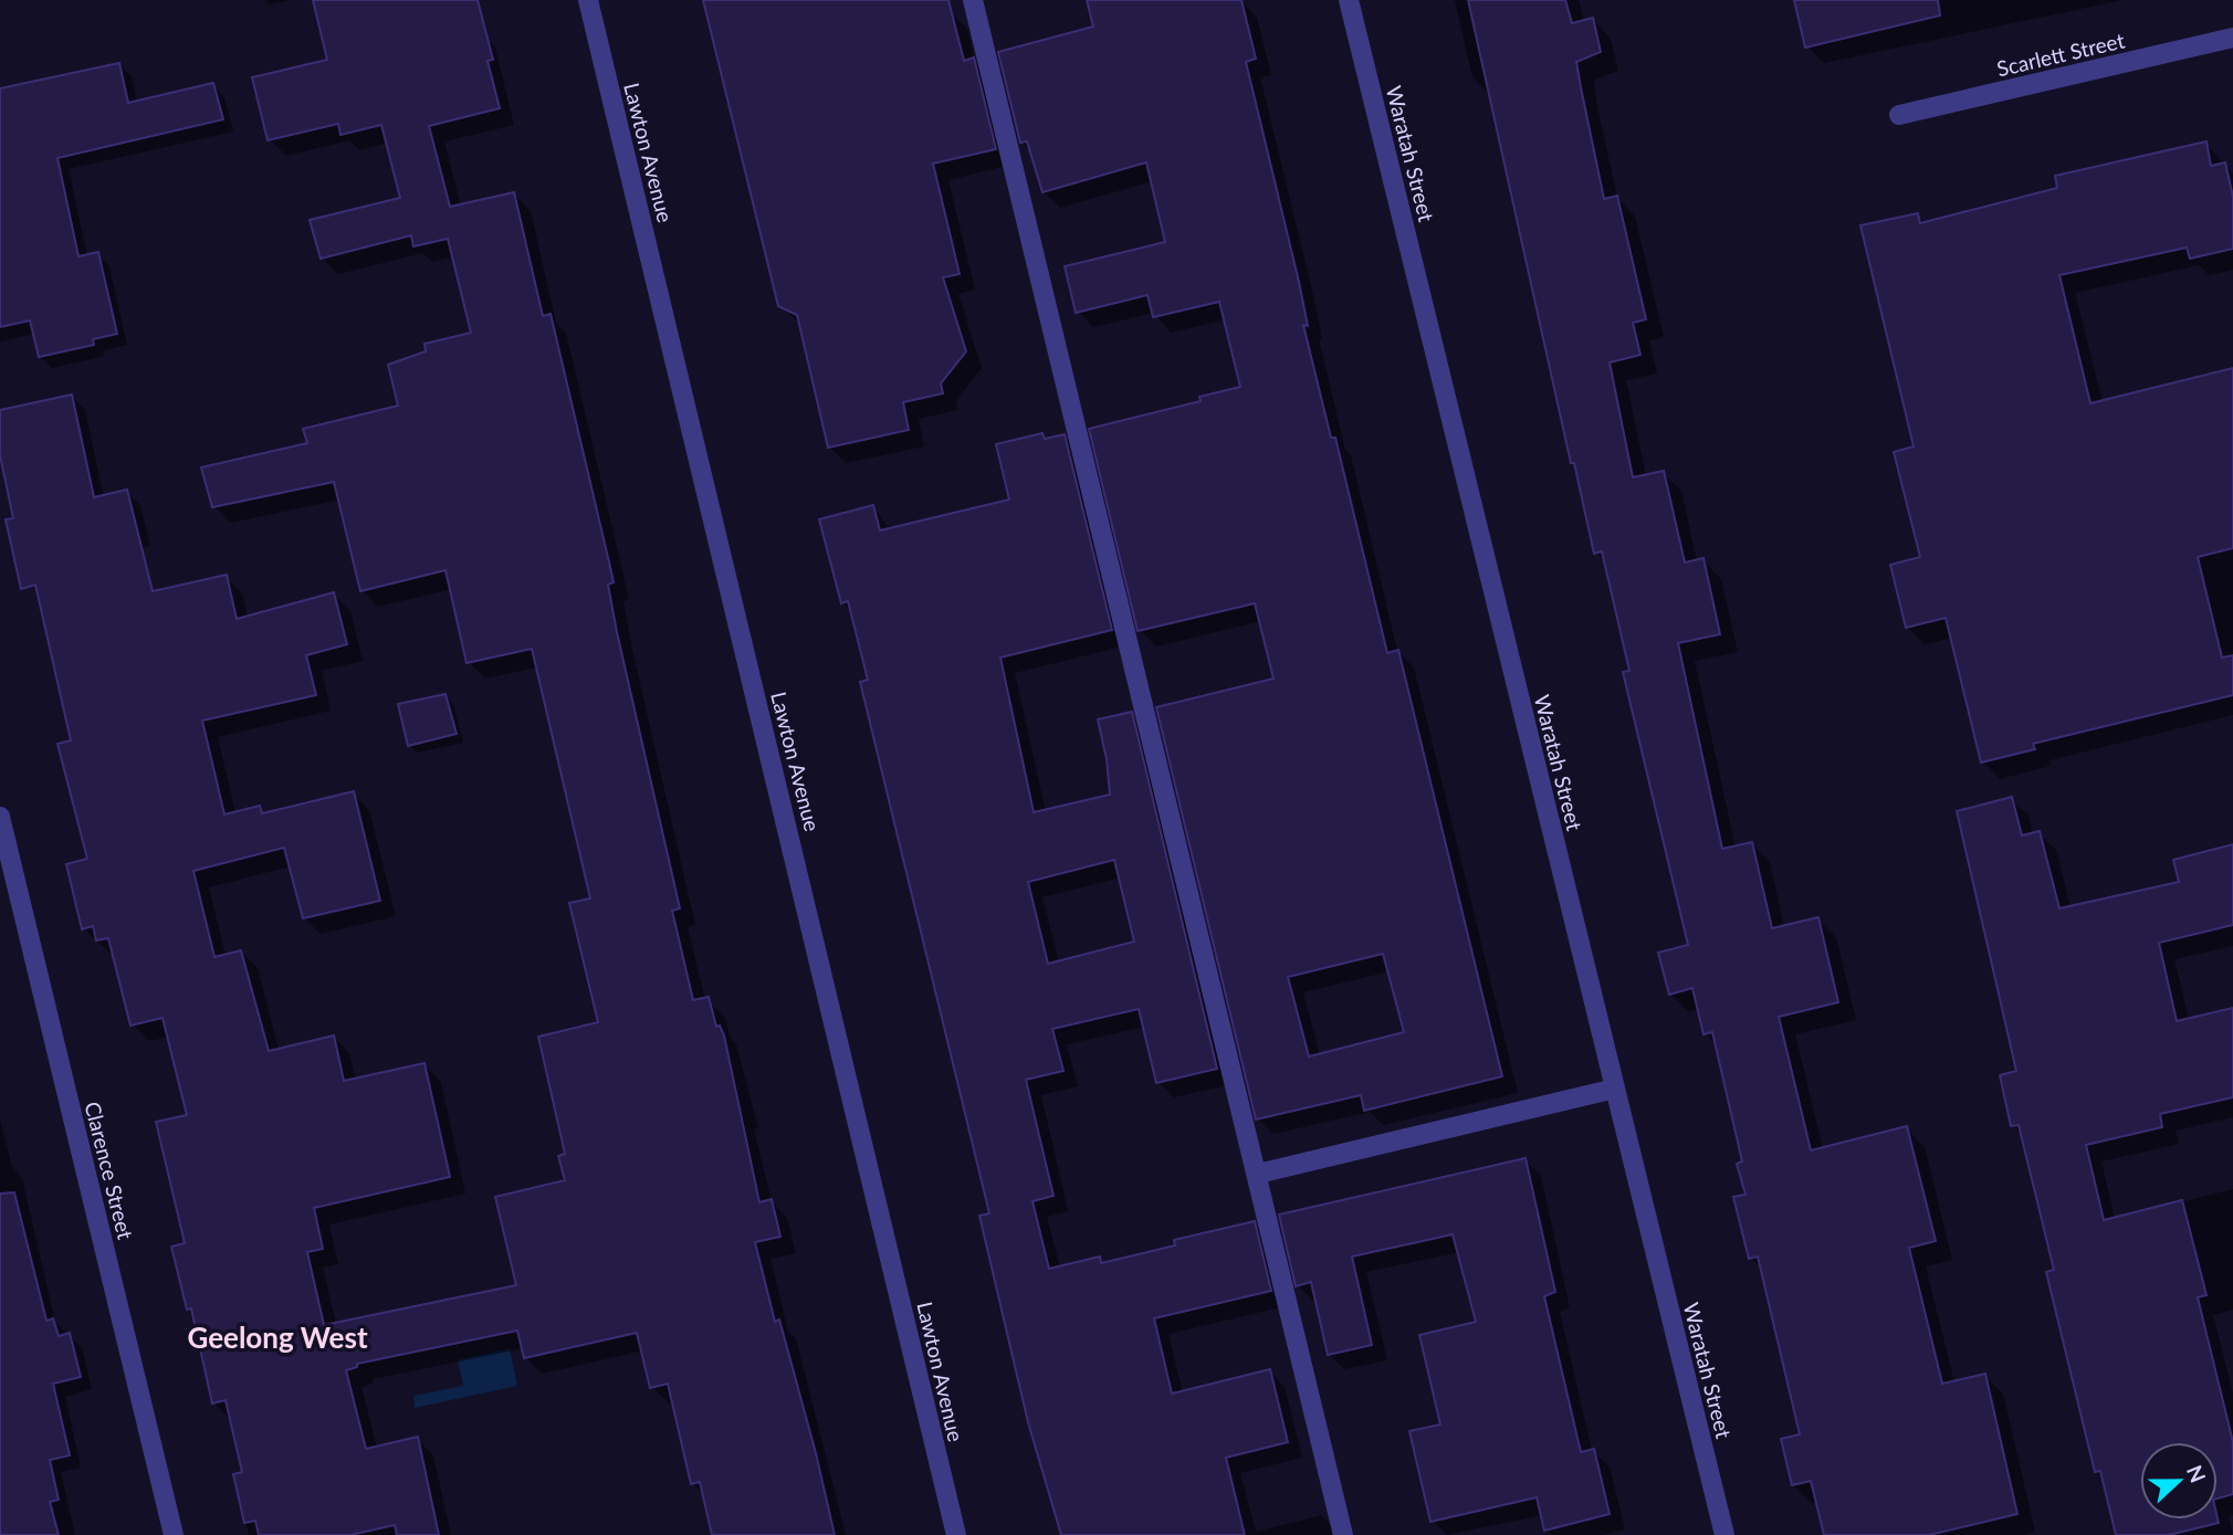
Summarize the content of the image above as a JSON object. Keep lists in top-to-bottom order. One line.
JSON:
{"streets":{"street":["Scarlett Street","Lawton Avenue","Waratah Street","Clarence Street"]},"districts":["Geelong West"],"north":"right"}
